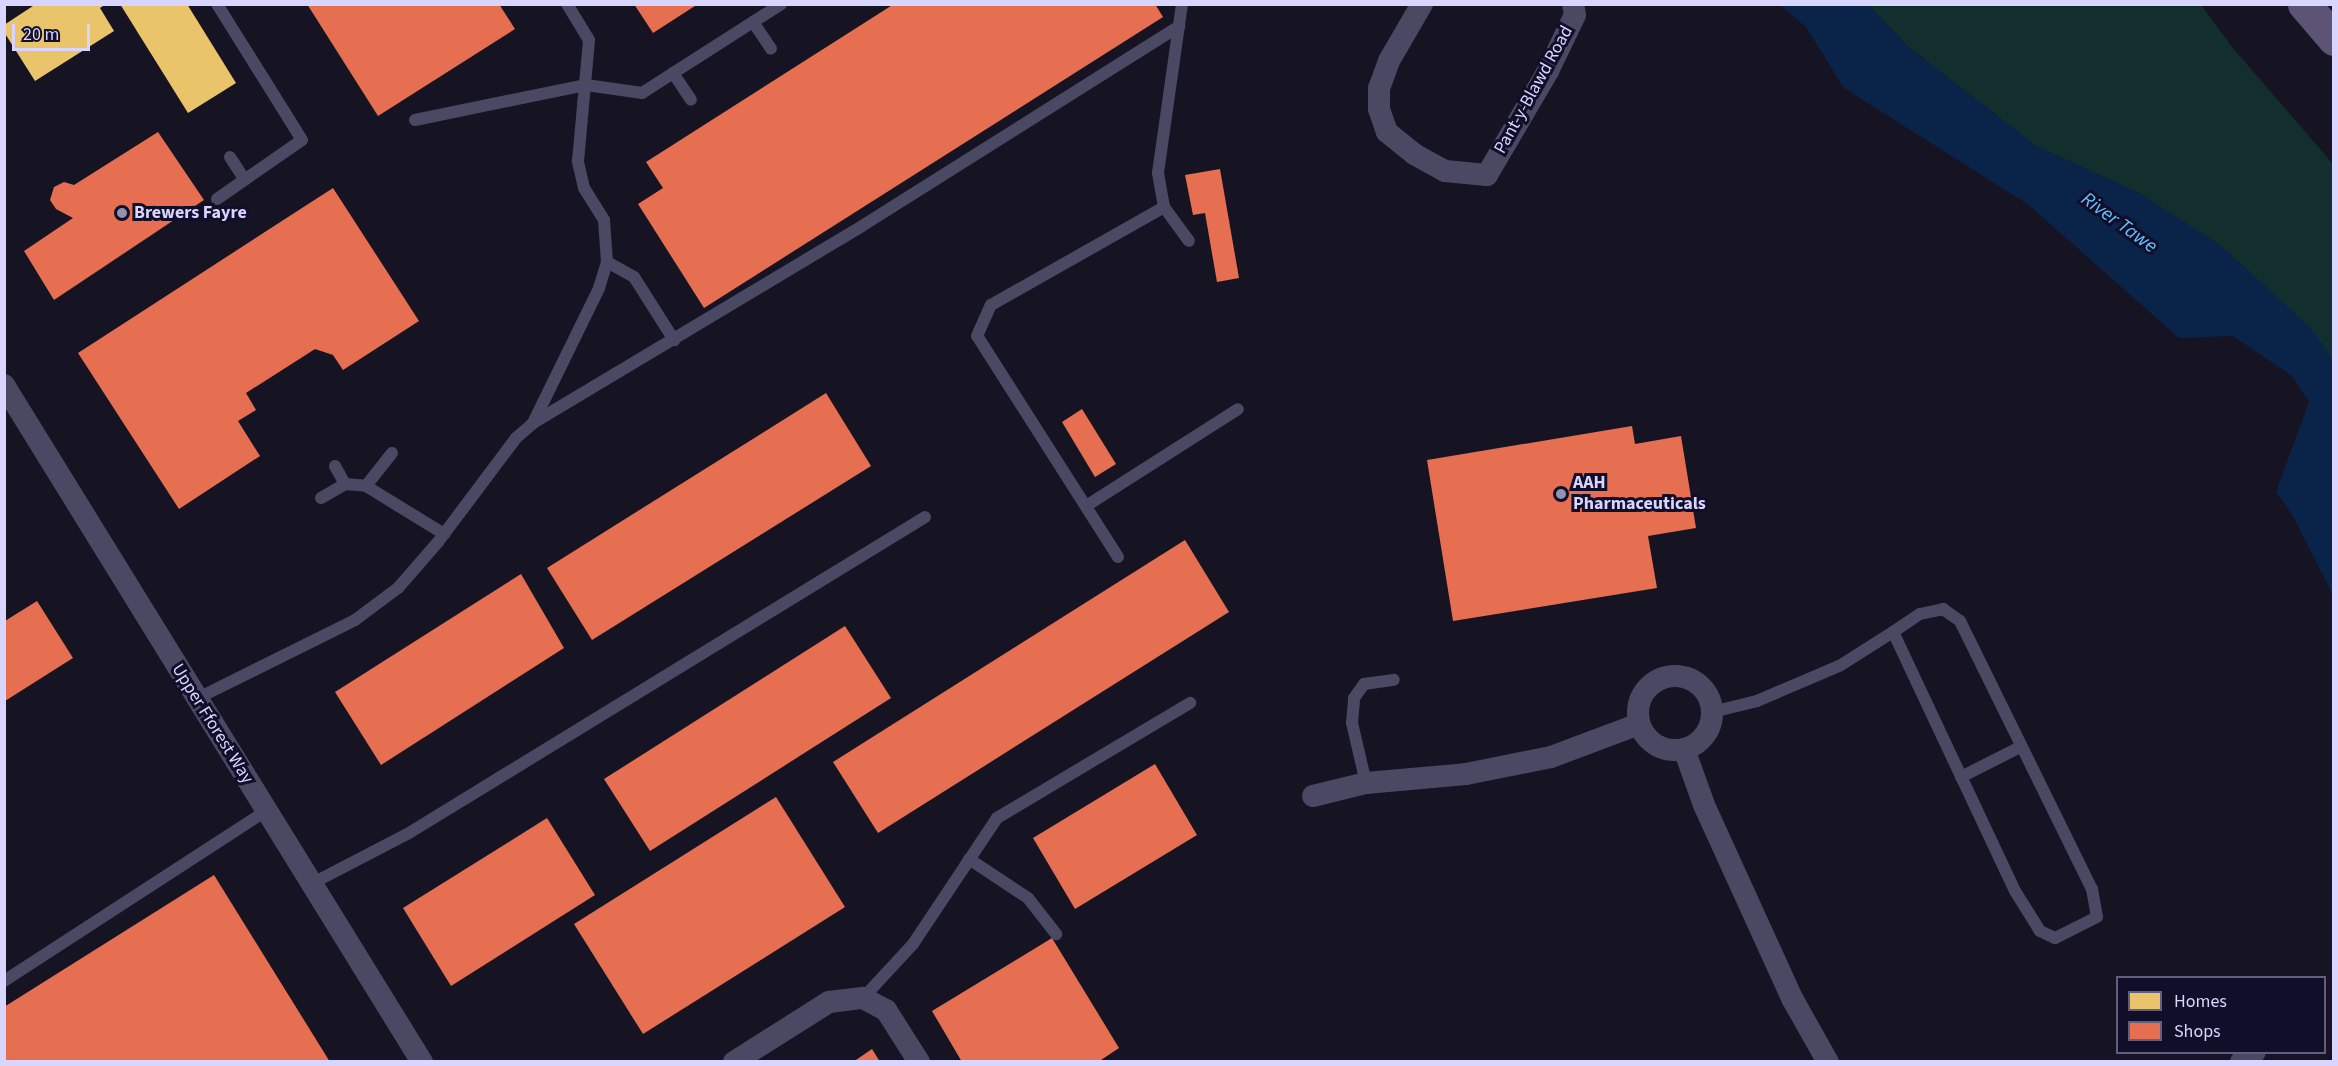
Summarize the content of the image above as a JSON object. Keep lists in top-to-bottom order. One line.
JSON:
{"streets":{"street":["Pant-y-Blawd Road","Upper Fforest Way"]},"water":["River Tawe"],"places":["Brewers Fayre","AAH Pharmaceuticals"],"legend":["Homes","Shops"],"scale_bar":"20 m"}
